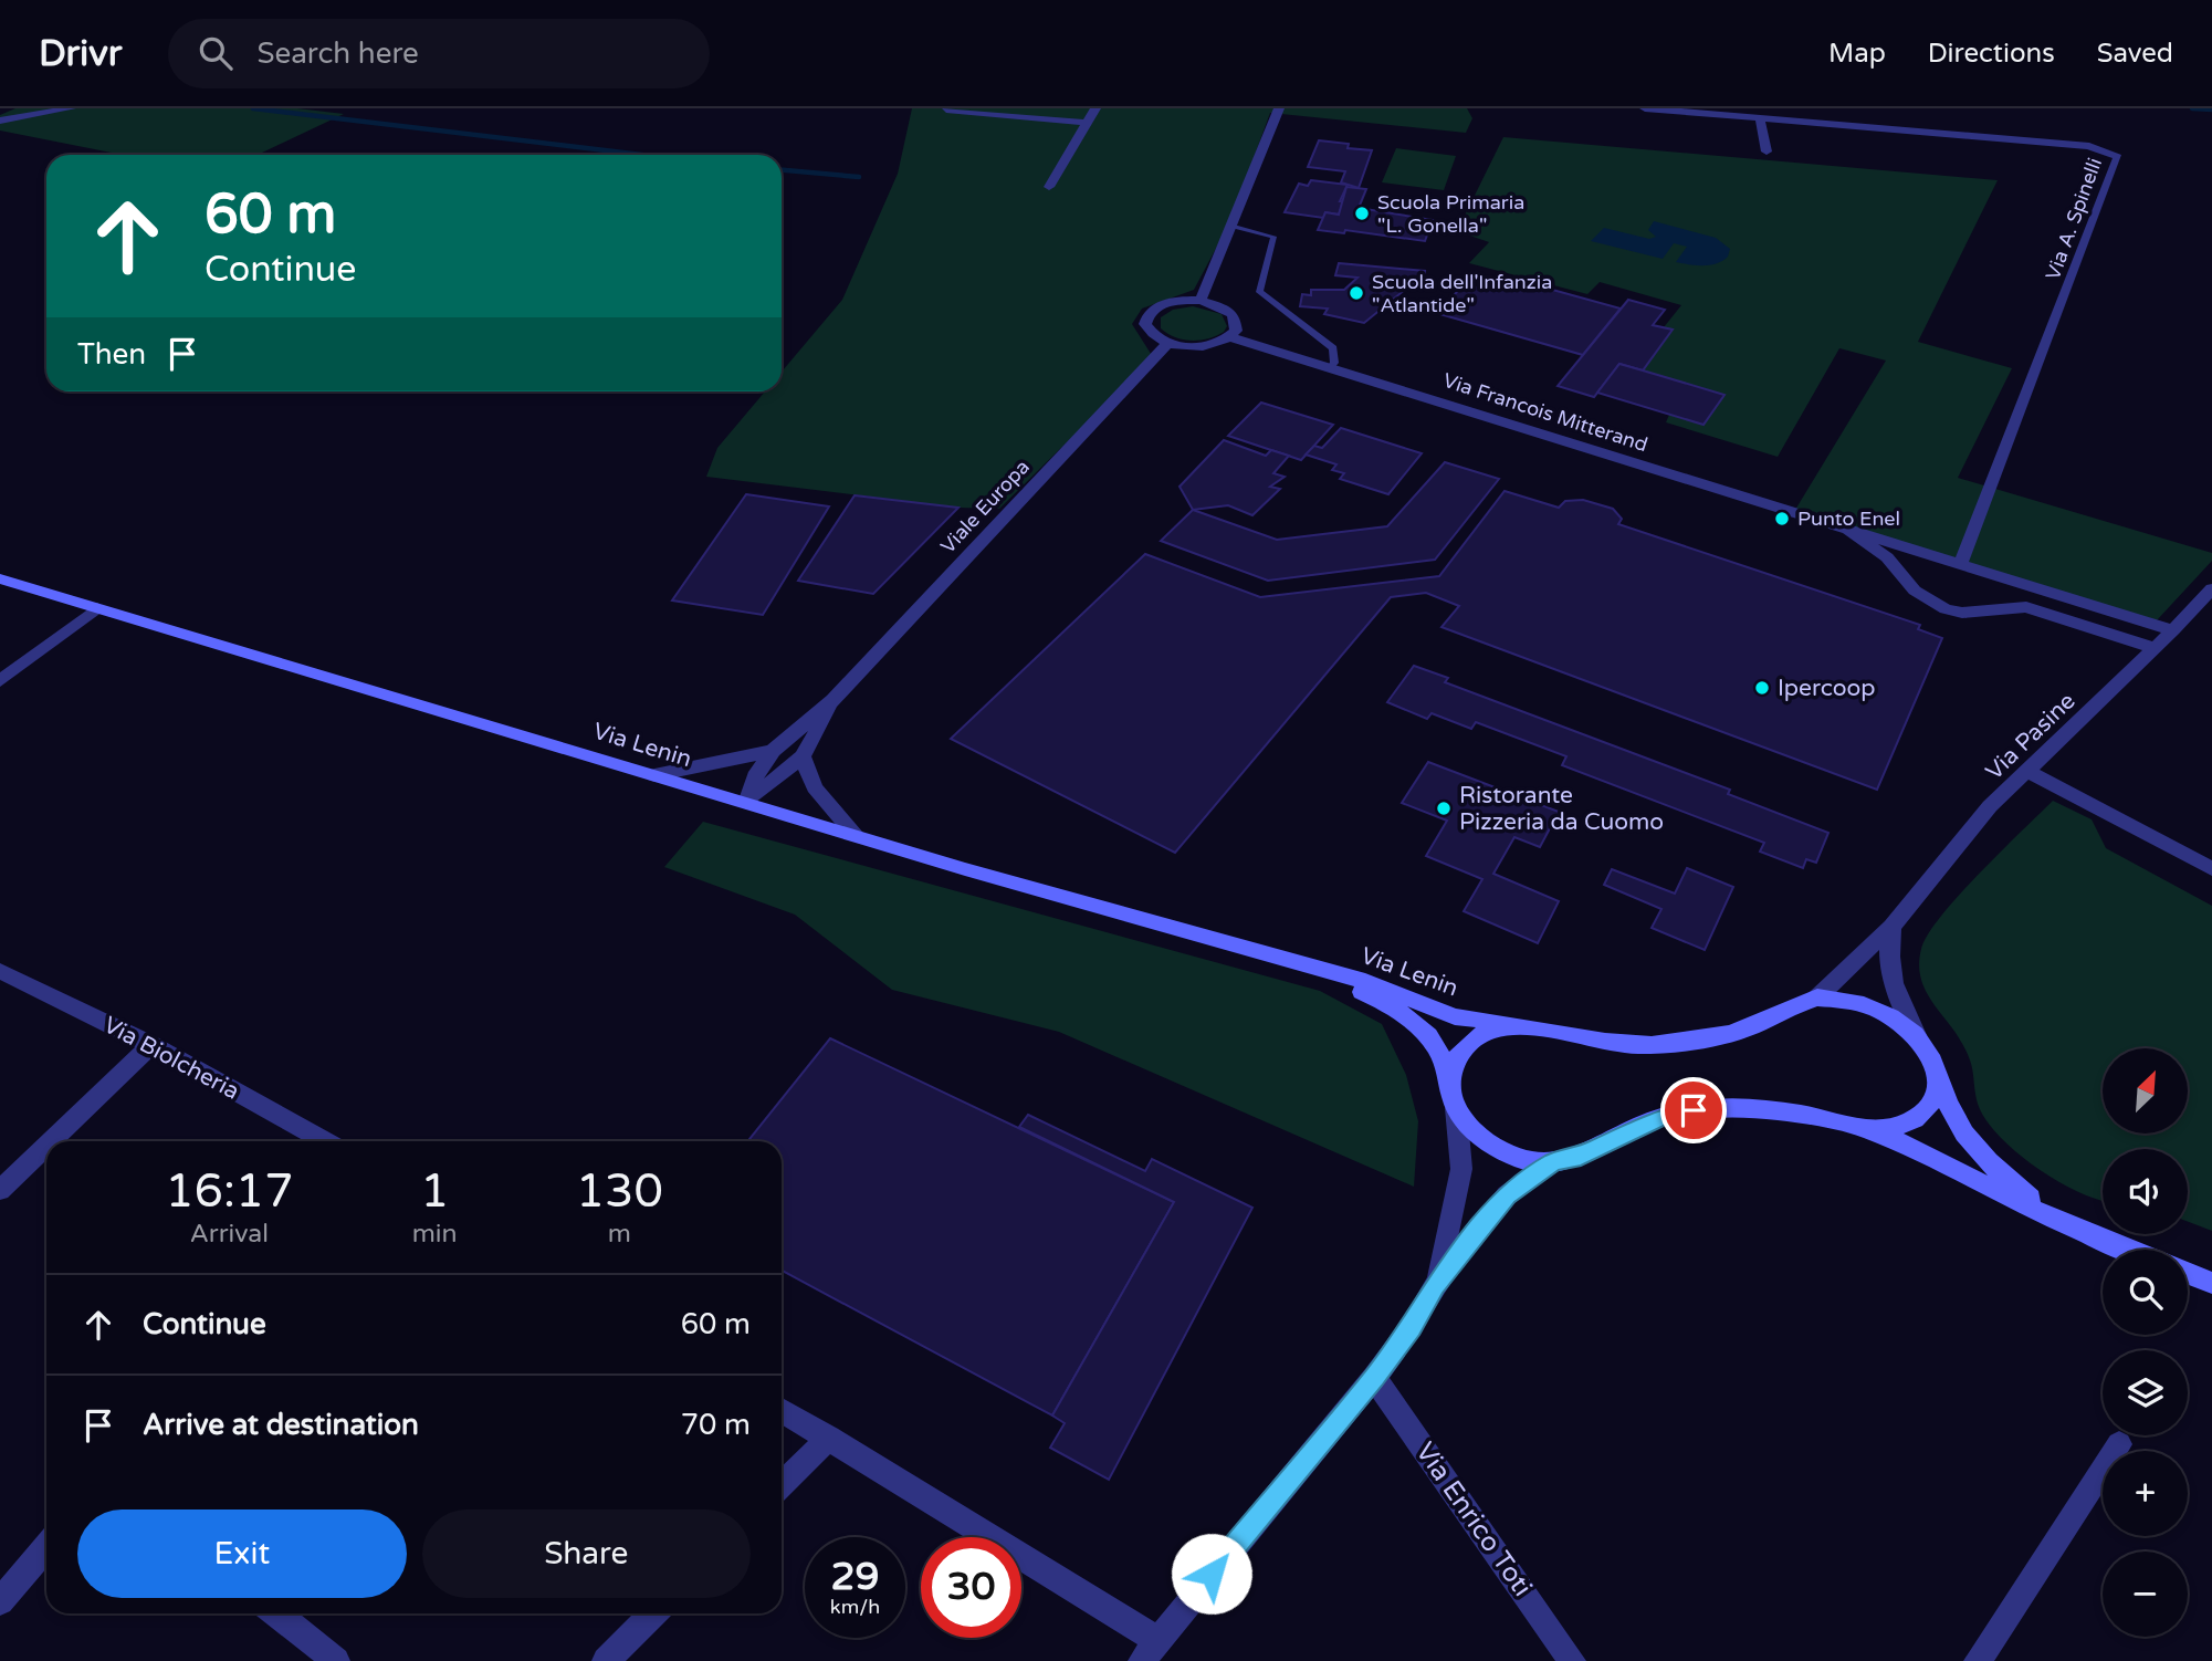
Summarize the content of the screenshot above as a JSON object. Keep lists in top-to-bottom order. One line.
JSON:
{"streets":{"main road":["Via Lenin"],"street":["Via A. Spinelli","Via Francois Mitterand","Viale Europa","Via Pasine","Via Biolcheria","Via Enrico Toti"]},"crossings":[["Via A. Spinelli","Via Francois Mitterand"],["Via Francois Mitterand","Via Pasine"]],"places":["Scuola Primaria \"L. Gonella\"","Scuola dell'Infanzia \"Atlantide\"","Punto Enel","Ipercoop","Ristorante Pizzeria da Cuomo"],"north":"top right","page":{"header":"Drivr","search":"Search here","nav":["Map","Directions","Saved"],"turn":["60 m","Continue"],"then":"Then","map_buttons":["+","−"],"eta":["16:17","Arrival","1","min","130","m"],"list":[{"name":"Continue","value":"60 m"},{"name":"Arrive at destination","value":"70 m"}],"buttons":["Exit","Share"],"speed":"29 km/h","limit":"30"}}
